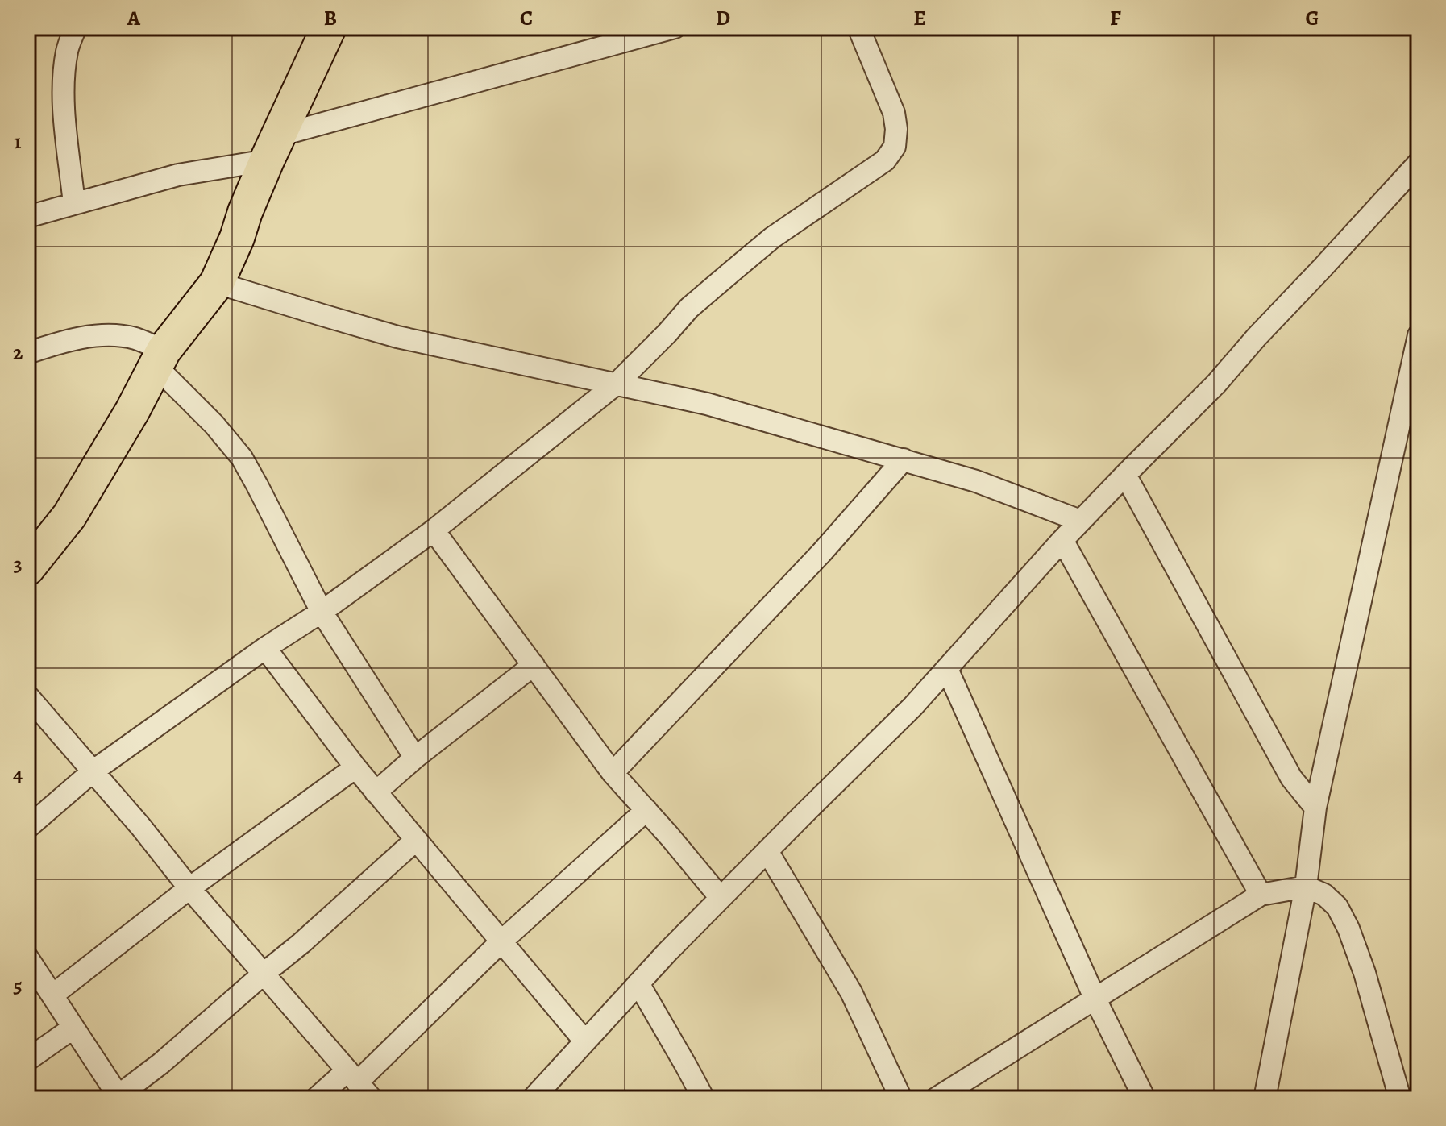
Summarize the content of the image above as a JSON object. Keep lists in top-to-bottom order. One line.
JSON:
{"grid":{"columns":["A","B","C","D","E","F","G"],"rows":["1","2","3","4","5"]}}
